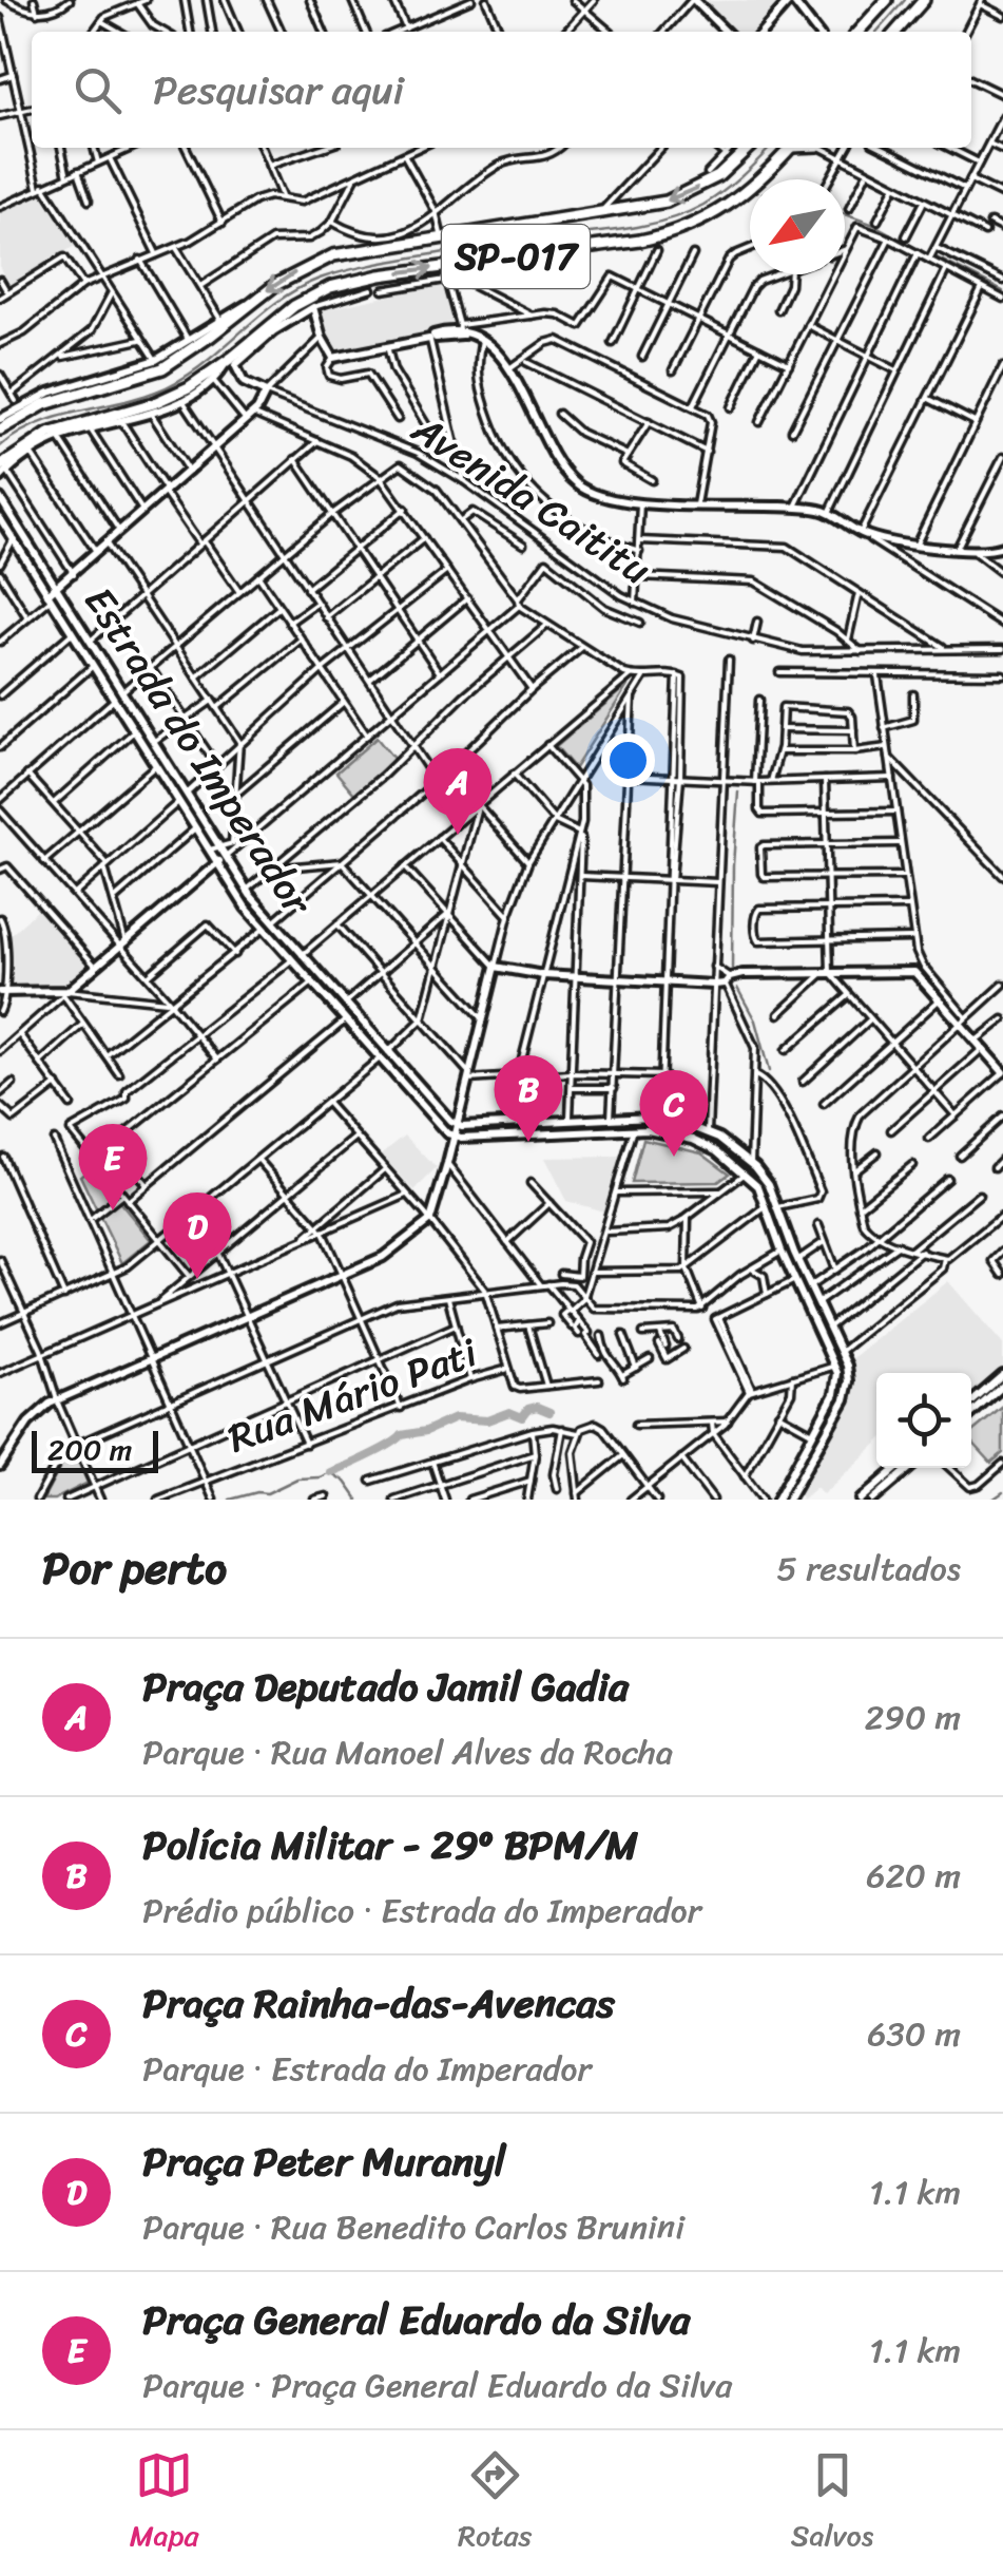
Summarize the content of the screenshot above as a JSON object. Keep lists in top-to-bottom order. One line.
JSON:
{"streets":{"highway":["SP-017"],"street":["Avenida Caititu","Estrada do Imperador","Rua Mário Pati"]},"crossings":[["SP-017","Avenida Caititu"]],"scale_bar":"200 m","north":"bottom left","page":{"search":"Pesquisar aqui","pins":["A","B","C","E","D"],"scale":"200 m","heading":["Por perto","5 resultados"],"list":[{"mark":"A","name":"Praça Deputado Jamil Gadia","note":"Parque · Rua Manoel Alves da Rocha","value":"290 m"},{"mark":"B","name":"Polícia Militar - 29º BPM/M","note":"Prédio público · Estrada do Imperador","value":"620 m"},{"mark":"C","name":"Praça Rainha-das-Avencas","note":"Parque · Estrada do Imperador","value":"630 m"},{"mark":"D","name":"Praça Peter Muranyl","note":"Parque · Rua Benedito Carlos Brunini","value":"1.1 km"},{"mark":"E","name":"Praça General Eduardo da Silva","note":"Parque · Praça General Eduardo da Silva","value":"1.1 km"}],"nav":["Mapa","Rotas","Salvos"]}}
